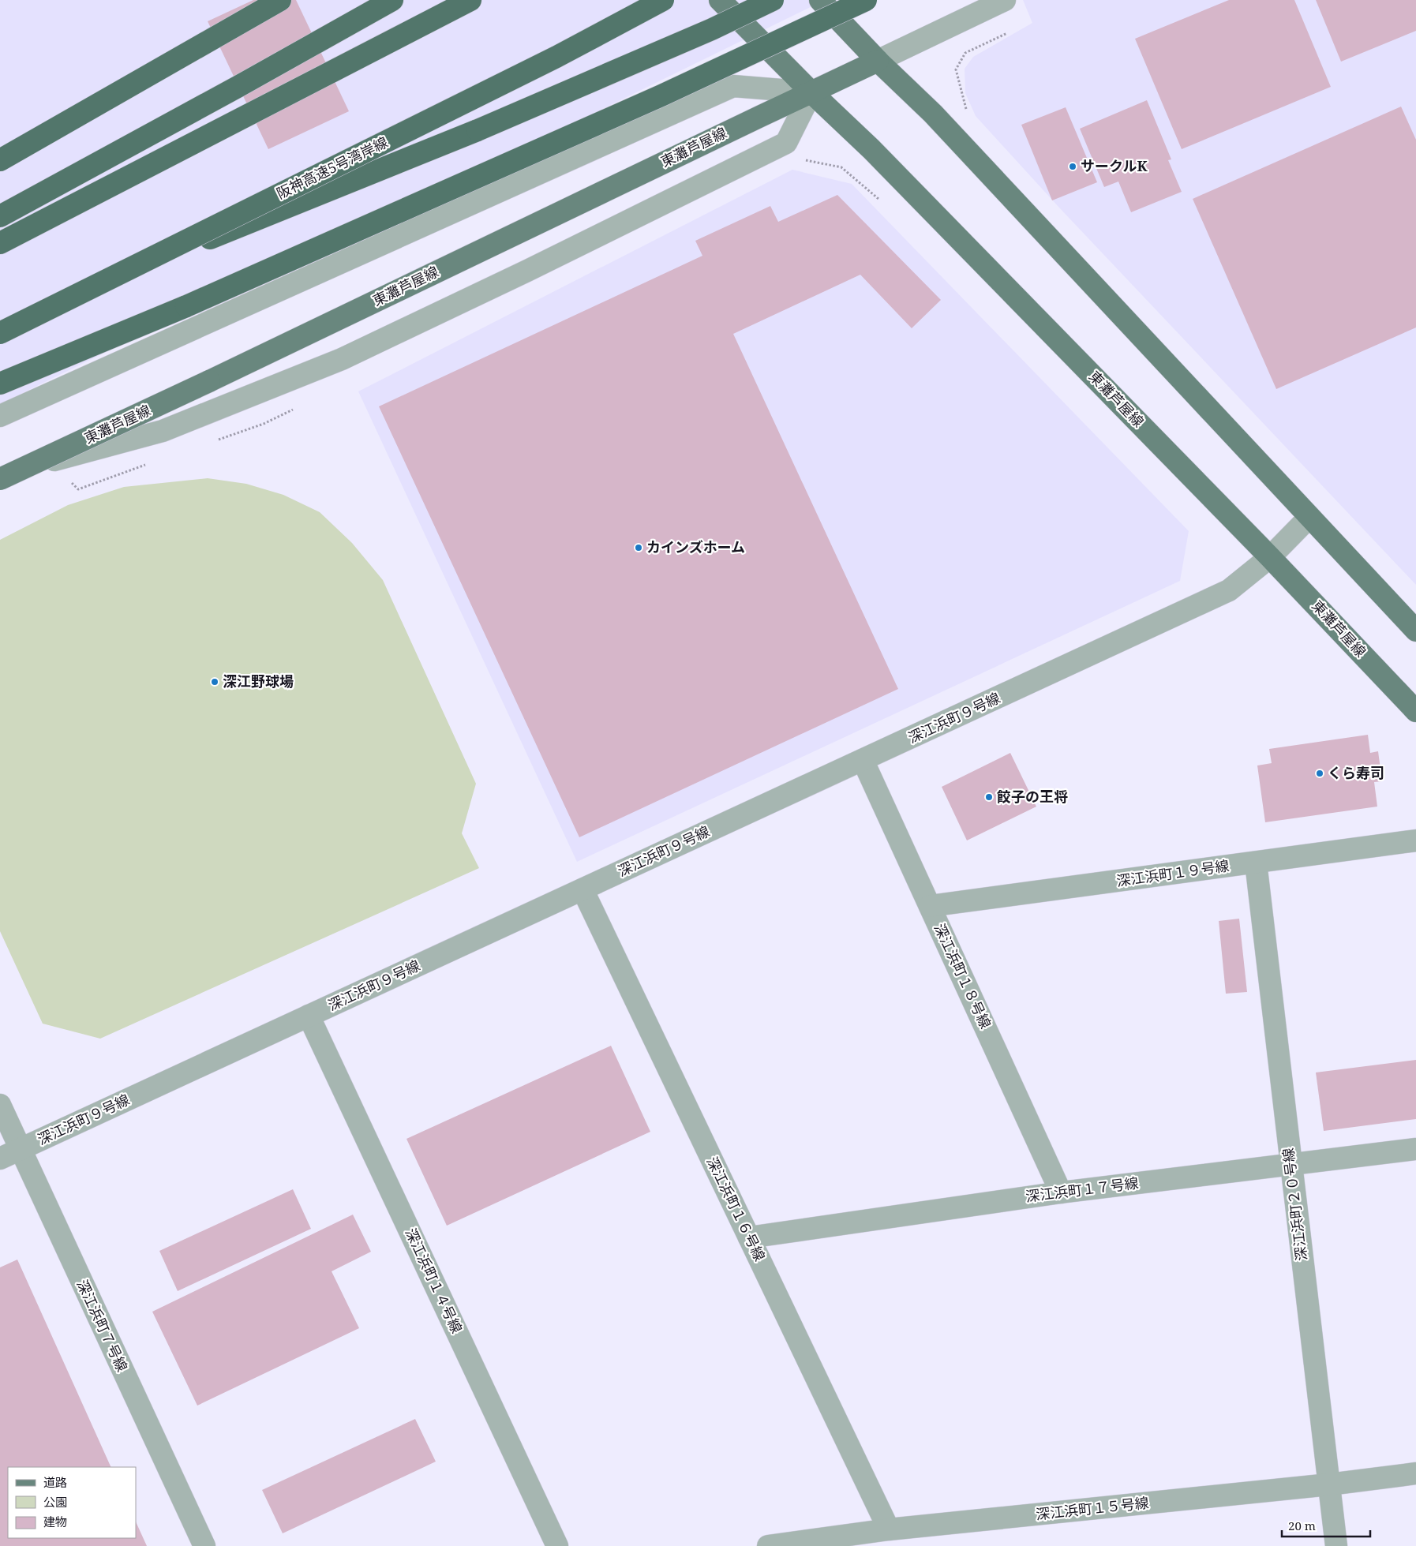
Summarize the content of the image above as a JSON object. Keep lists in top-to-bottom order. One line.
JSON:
{"streets":{"highway":["阪神高速5号湾岸線"],"main road":["東灘芦屋線"],"street":["深江浜町９号線","深江浜町１９号線","深江浜町１８号線","深江浜町１７号線","深江浜町２０号線","深江浜町１６号線","深江浜町１４号線","深江浜町７号線","深江浜町１５号線"]},"crossings":[["東灘芦屋線","深江浜町９号線"],["深江浜町９号線","深江浜町１８号線"],["深江浜町９号線","深江浜町１６号線"],["深江浜町９号線","深江浜町１４号線"],["深江浜町９号線","深江浜町７号線"],["深江浜町１９号線","深江浜町１８号線"],["深江浜町１９号線","深江浜町２０号線"],["深江浜町１８号線","深江浜町１７号線"],["深江浜町１７号線","深江浜町２０号線"],["深江浜町１７号線","深江浜町１６号線"],["深江浜町２０号線","深江浜町１５号線"],["深江浜町１６号線","深江浜町１５号線"]],"places":["サークルK","カインズホーム","深江野球場","くら寿司","餃子の王将"],"legend":["道路","公園","建物"],"scale_bar":"20 m"}
